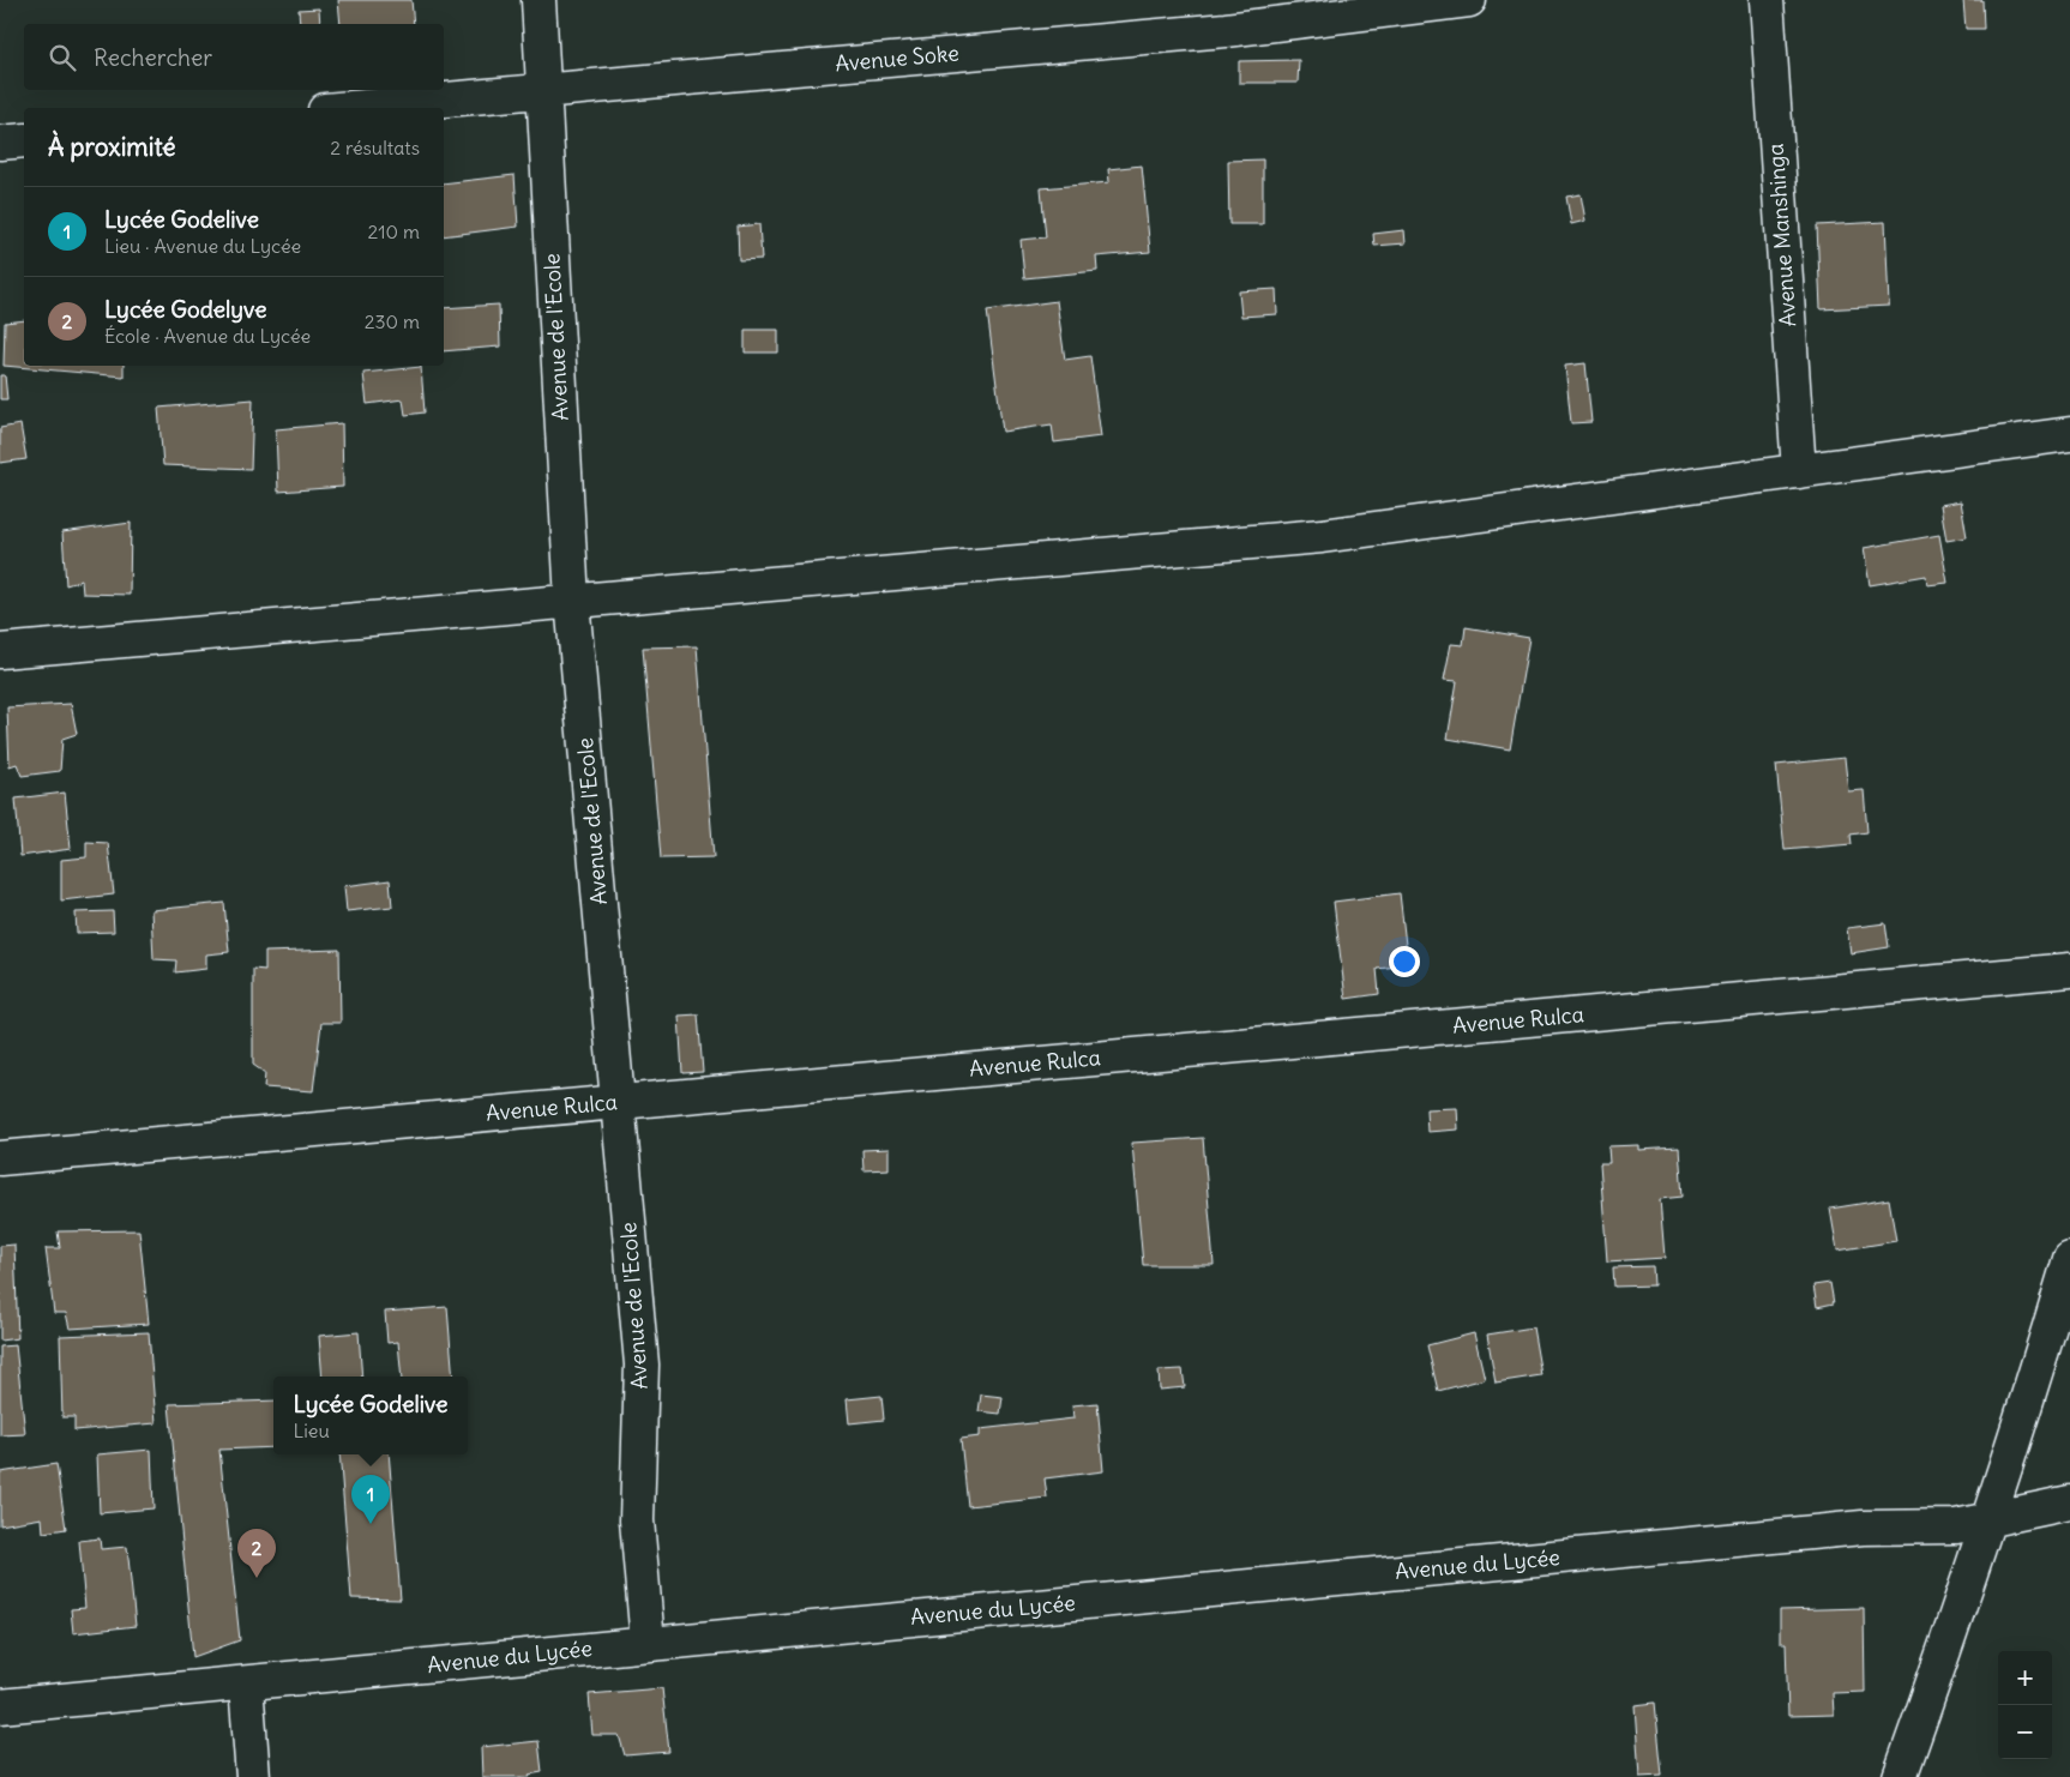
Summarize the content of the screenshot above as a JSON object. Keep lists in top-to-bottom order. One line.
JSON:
{"streets":{"street":["Avenue Soke","Avenue Manshinga","Avenue de l'Ecole","Avenue Rulca","Avenue du Lycée"]},"crossings":[["Avenue Soke","Avenue de l'Ecole"],["Avenue de l'Ecole","Avenue Rulca"],["Avenue de l'Ecole","Avenue du Lycée"]],"page":{"search":"Rechercher","heading":["À proximité","2 résultats"],"list":[{"mark":"1","name":"Lycée Godelive","note":"Lieu · Avenue du Lycée","value":"210 m"},{"mark":"2","name":"Lycée Godelyve","note":"École · Avenue du Lycée","value":"230 m"}],"popup":["Lycée Godelive","Lieu"],"pins":["1","2"],"map_buttons":["+","−"]}}
